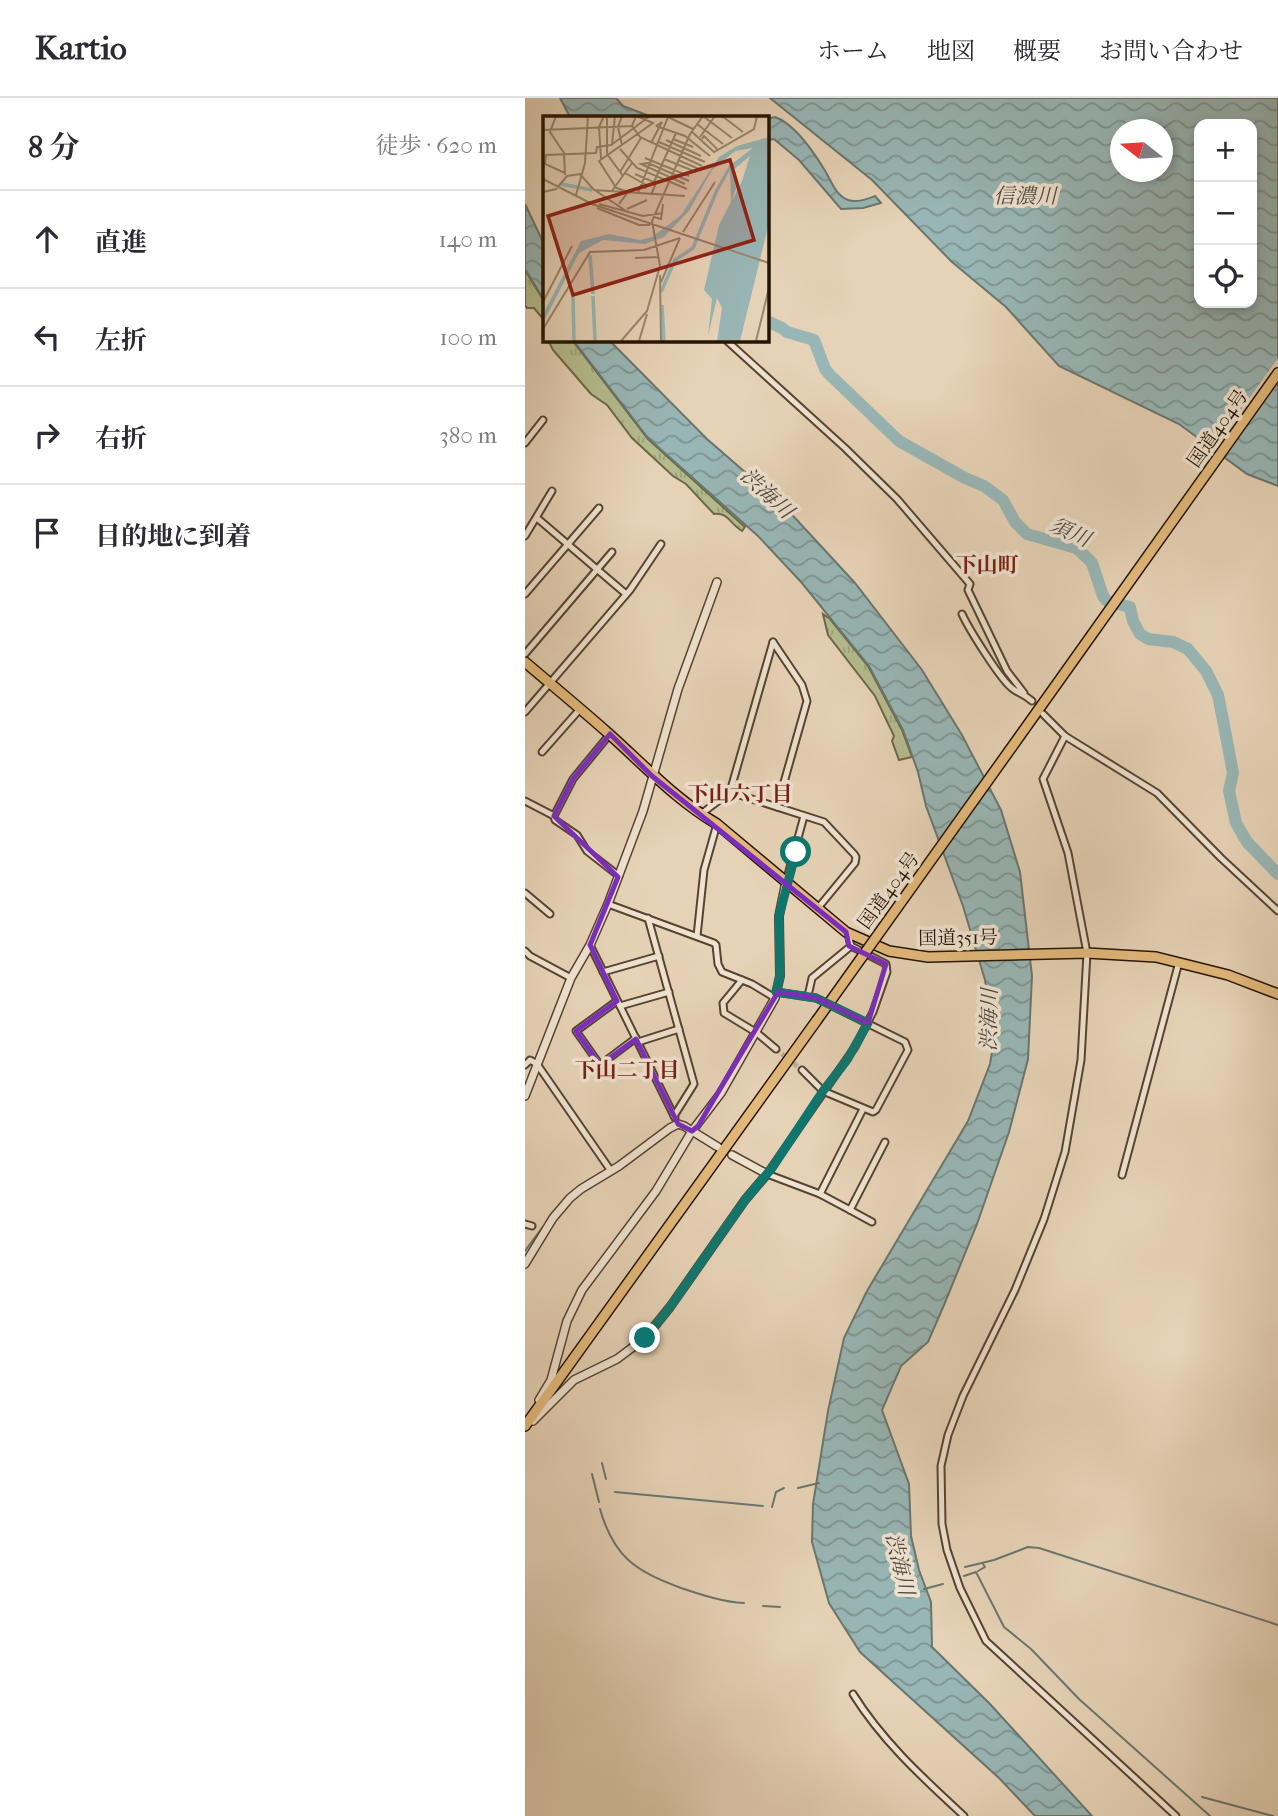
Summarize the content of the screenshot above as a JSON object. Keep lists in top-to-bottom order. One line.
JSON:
{"streets":{"highway":["国道404号","国道351号"]},"districts":["下山町","下山六丁目","下山二丁目"],"water":["信濃川","渋海川","須川"],"north":"left","page":{"header":"Kartio","nav":["ホーム","地図","概要","お問い合わせ"],"heading":["8 分","徒歩 · 620 m"],"map_buttons":["+","−"],"list":[["直進","140 m"],["左折","100 m"],["右折","380 m"],"目的地に到着"]}}
